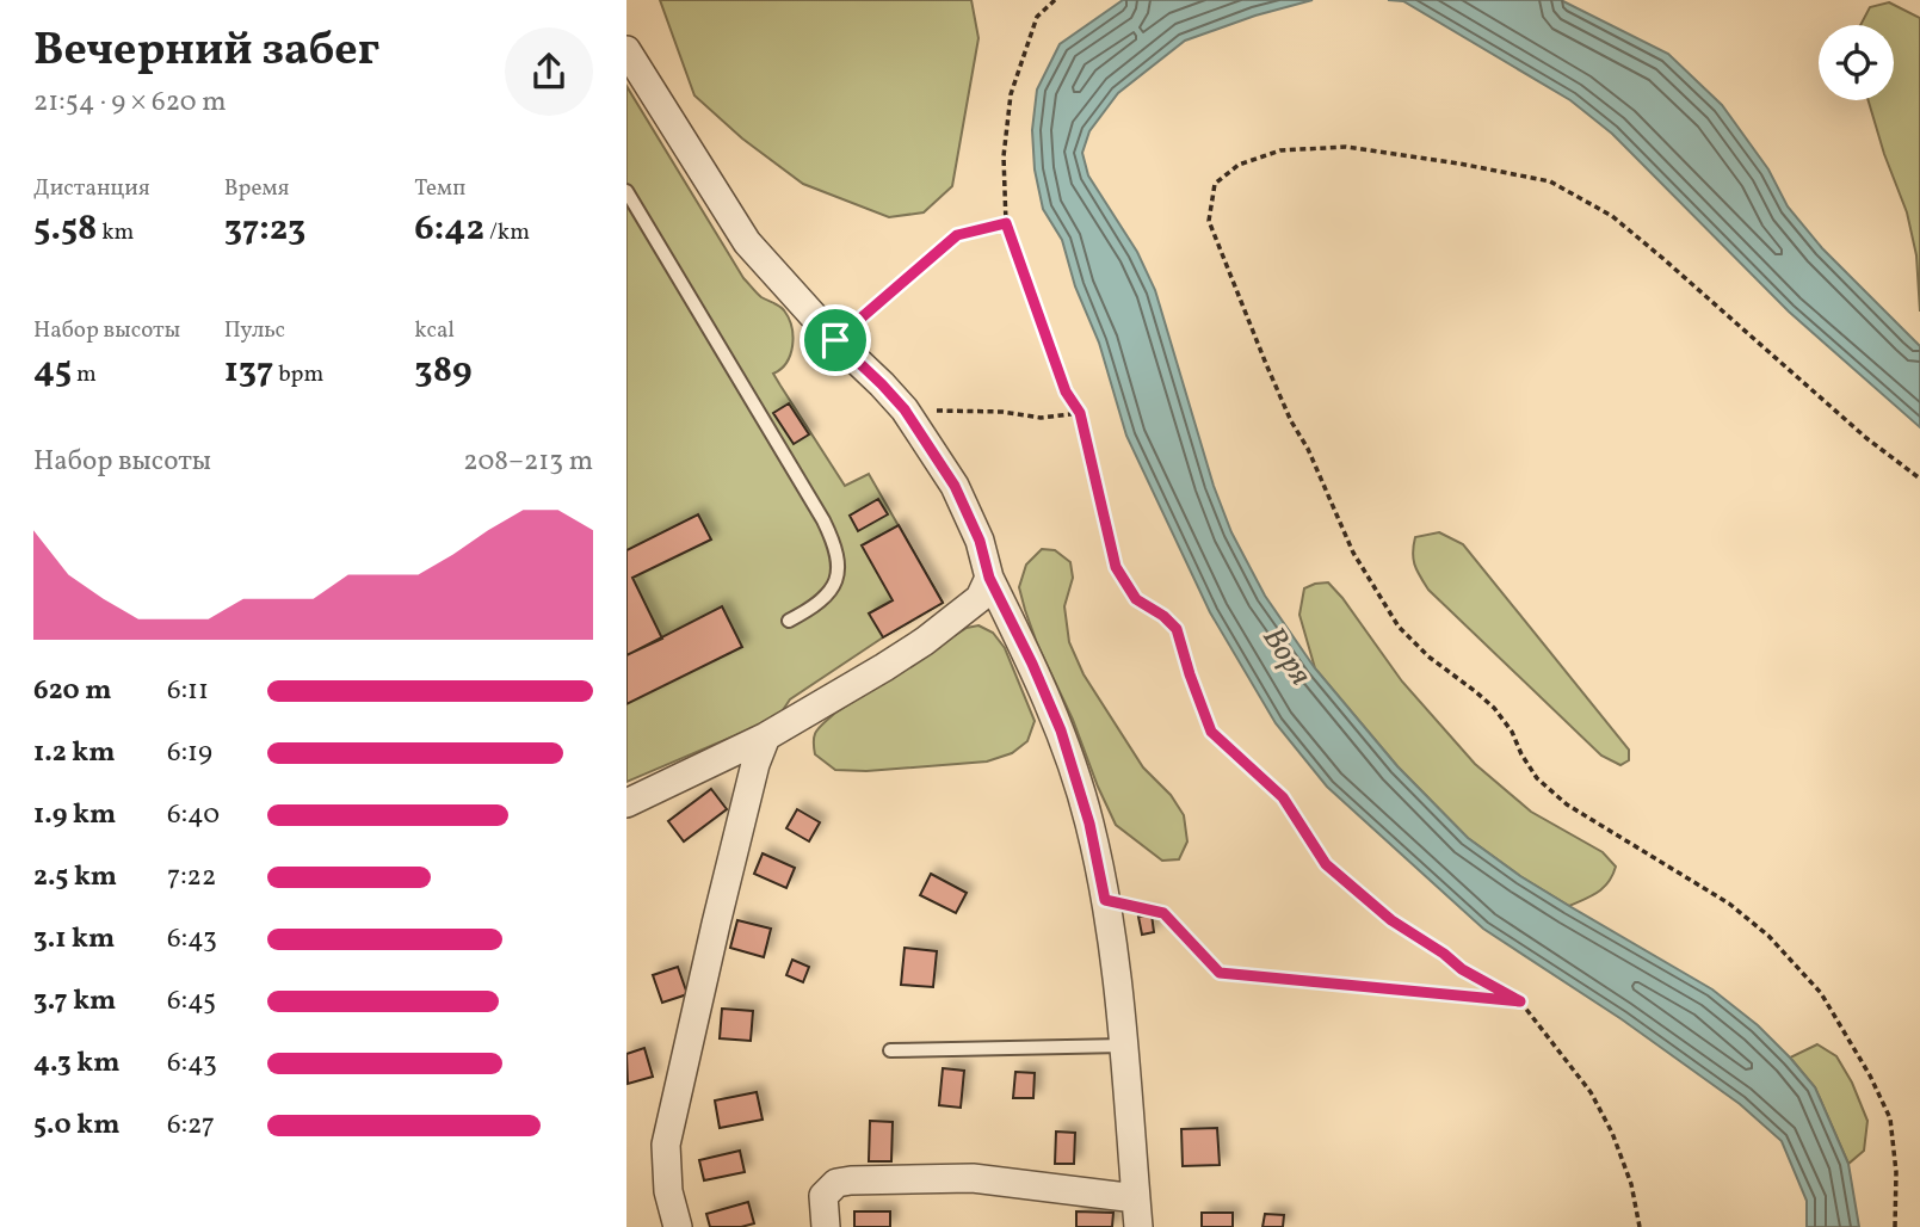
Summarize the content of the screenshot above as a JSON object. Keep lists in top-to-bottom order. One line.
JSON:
{"water":["Воря"],"page":{"heading":["Вечерний забег","21:54 · 9 × 620 m"],"stats":[["Дистанция","5.58 km"],["Время","37:23"],["Темп","6:42 /km"],["Набор высоты","45 m"],["Пульс","137 bpm"],["kcal","389"]],"chart":["Набор высоты","208–213 m"],"list":[{"name":"620 m","note":"6:11"},{"name":"1.2 km","note":"6:19"},{"name":"1.9 km","note":"6:40"},{"name":"2.5 km","note":"7:22"},{"name":"3.1 km","note":"6:43"},{"name":"3.7 km","note":"6:45"},{"name":"4.3 km","note":"6:43"},{"name":"5.0 km","note":"6:27"}]}}
